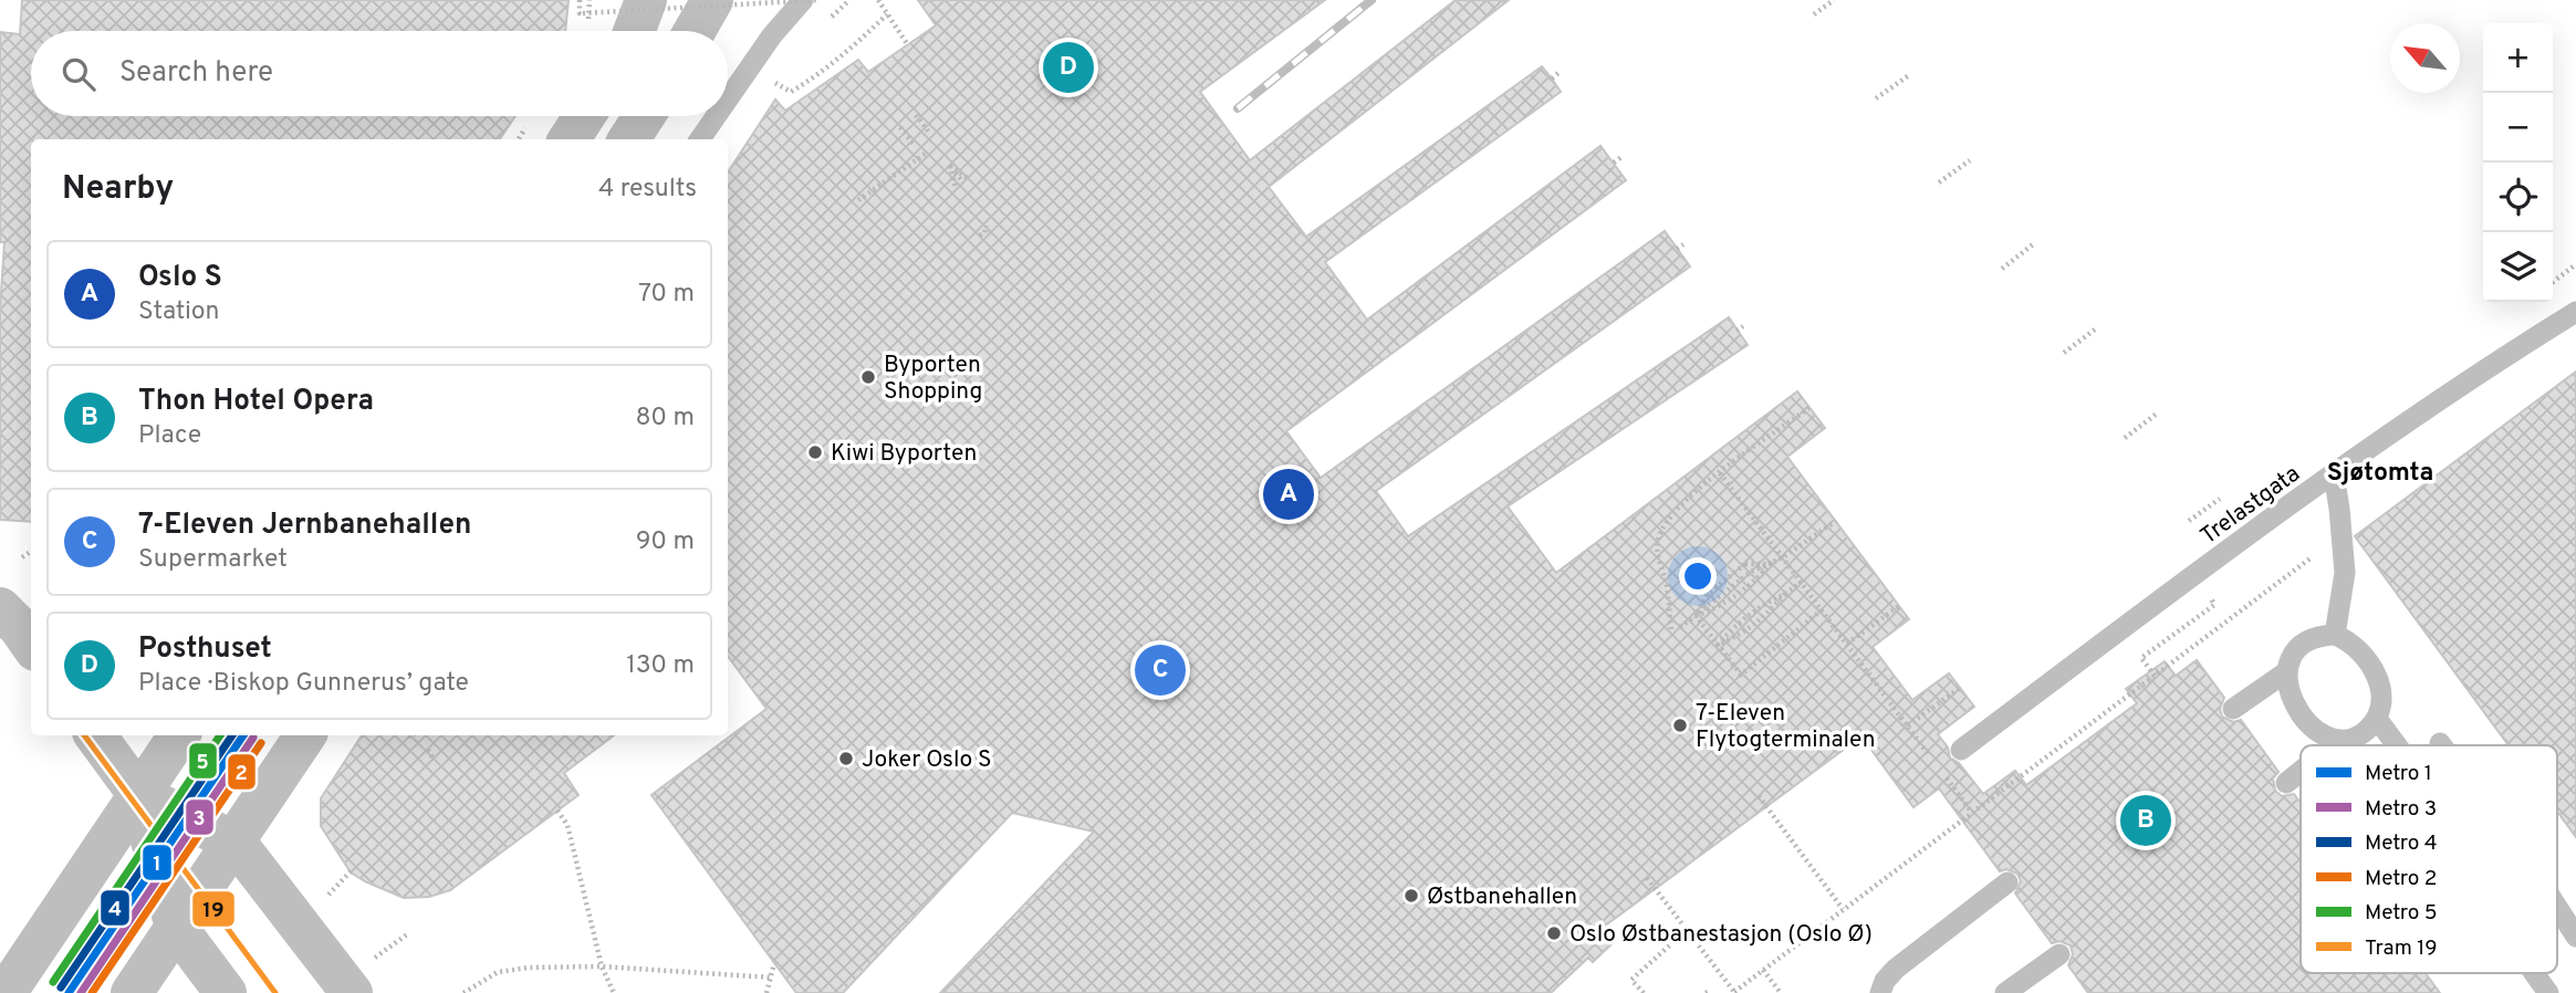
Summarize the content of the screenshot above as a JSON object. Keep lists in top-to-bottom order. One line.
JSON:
{"streets":{"lane":["Trelastgata"]},"districts":["Sjøtomta"],"places":["Byporten Shopping","Kiwi Byporten","7-Eleven Flytogterminalen","Joker Oslo S","Østbanehallen","Oslo Østbanestasjon (Oslo Ø)"],"lines":["metro line 1","metro line 4","metro line 5","tram line 19","metro line 3","metro line 2"],"legend":["Metro 1","Metro 3","Metro 4","Metro 2","Metro 5","Tram 19"],"north":"top left","page":{"map_buttons":["+","−"],"search":"Search here","pins":["D","A","C","B"],"heading":["Nearby","4 results"],"list":[{"mark":"A","name":"Oslo S","note":"Station","value":"70 m"},{"mark":"B","name":"Thon Hotel Opera","note":"Place","value":"80 m"},{"mark":"C","name":"7-Eleven Jernbanehallen","note":"Supermarket","value":"90 m"},{"mark":"D","name":"Posthuset","note":"Place · Biskop Gunnerus’ gate","value":"130 m"}]}}
